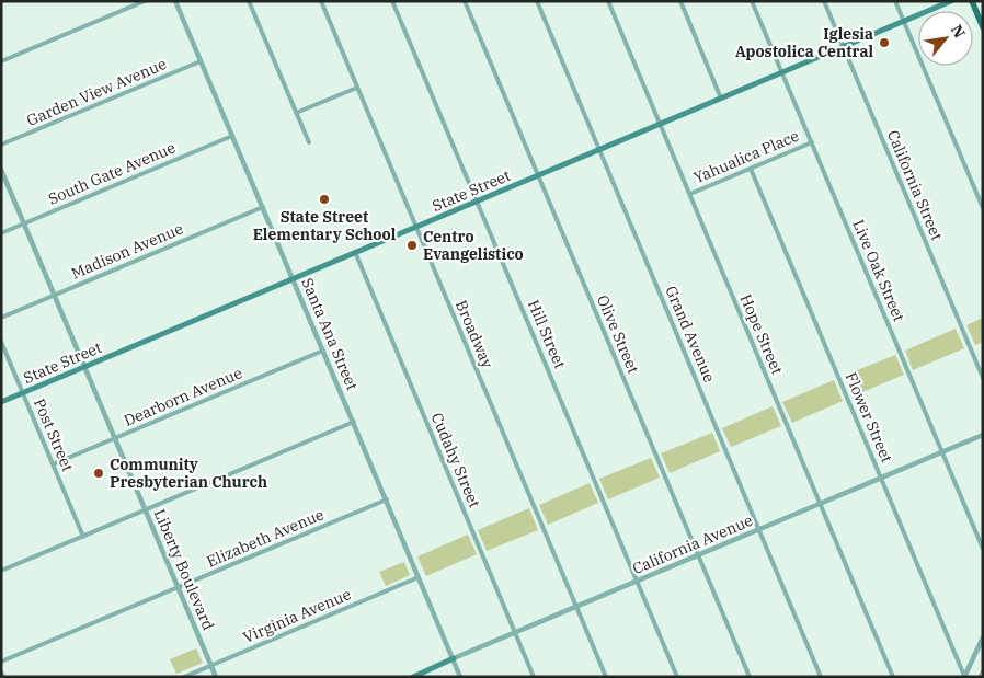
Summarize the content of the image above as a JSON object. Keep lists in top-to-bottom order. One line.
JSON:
{"streets":{"main road":["State Street","California Avenue"],"street":["Garden View Avenue","Yahualica Place","South Gate Avenue","California Street","Madison Avenue","Live Oak Street","Santa Ana Street","Broadway","Hill Street","Olive Street","Grand Avenue","Hope Street","Dearborn Avenue","Flower Street","Post Street","Cudahy Street","Elizabeth Avenue","Liberty Boulevard","Virginia Avenue"]},"crossings":[["Garden View Avenue","Santa Ana Street"],["Yahualica Place","Live Oak Street"],["Yahualica Place","Hope Street"],["Yahualica Place","Flower Street"],["South Gate Avenue","Santa Ana Street"],["South Gate Avenue","Liberty Boulevard"],["California Street","State Street"],["State Street","Live Oak Street"],["State Street","Santa Ana Street"],["State Street","Broadway"],["State Street","Hill Street"],["State Street","Olive Street"],["State Street","Grand Avenue"],["State Street","Hope Street"],["State Street","Post Street"],["State Street","Cudahy Street"],["State Street","Liberty Boulevard"],["Madison Avenue","Santa Ana Street"],["Madison Avenue","Liberty Boulevard"],["Live Oak Street","California Avenue"],["Santa Ana Street","Dearborn Avenue"],["Santa Ana Street","Elizabeth Avenue"],["Santa Ana Street","California Avenue"],["Santa Ana Street","Virginia Avenue"],["Broadway","California Avenue"],["Hill Street","California Avenue"],["Olive Street","California Avenue"],["Grand Avenue","California Avenue"],["Hope Street","California Avenue"],["Dearborn Avenue","Post Street"],["Dearborn Avenue","Liberty Boulevard"],["Flower Street","California Avenue"],["Cudahy Street","California Avenue"],["Elizabeth Avenue","Liberty Boulevard"],["Liberty Boulevard","Virginia Avenue"]],"places":["Iglesia Apostolica Central","State Street Elementary School","Centro Evangelistico","Community Presbyterian Church"],"north":"top right"}
